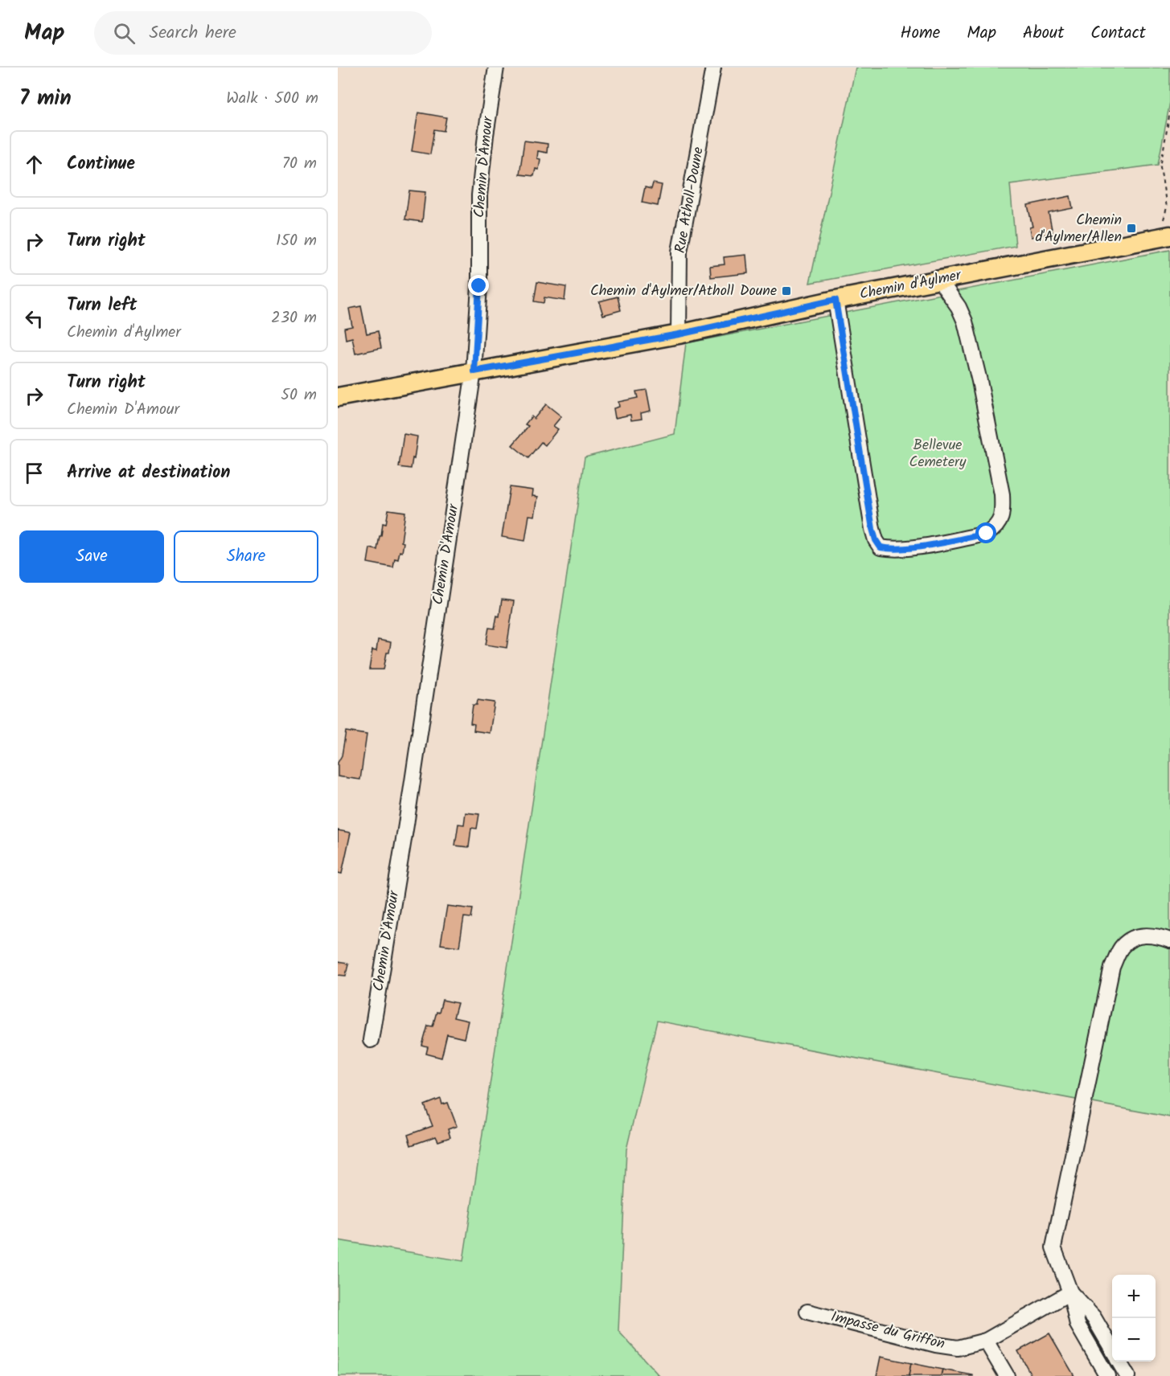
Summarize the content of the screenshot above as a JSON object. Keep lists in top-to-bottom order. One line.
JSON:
{"streets":{"main road":["Chemin d'Aylmer"],"street":["Chemin D'Amour","Rue Atholl-Doune","Impasse du Griffon"]},"crossings":[["Chemin D'Amour","Chemin d'Aylmer"],["Rue Atholl-Doune","Chemin d'Aylmer"]],"parks":["Bellevue Cemetery"],"places":{"transit":["Chemin d'Aylmer/Allen","Chemin d'Aylmer/Atholl Doune"]},"page":{"header":"Map","search":"Search here","nav":["Home","Map","About","Contact"],"heading":["7 min","Walk · 500 m"],"list":[["Continue","70 m"],["Turn right","150 m"],["Turn left","Chemin d'Aylmer","230 m"],["Turn right","Chemin D'Amour","50 m"],"Arrive at destination"],"buttons":["Save","Share"],"map_buttons":["+","−"]}}
